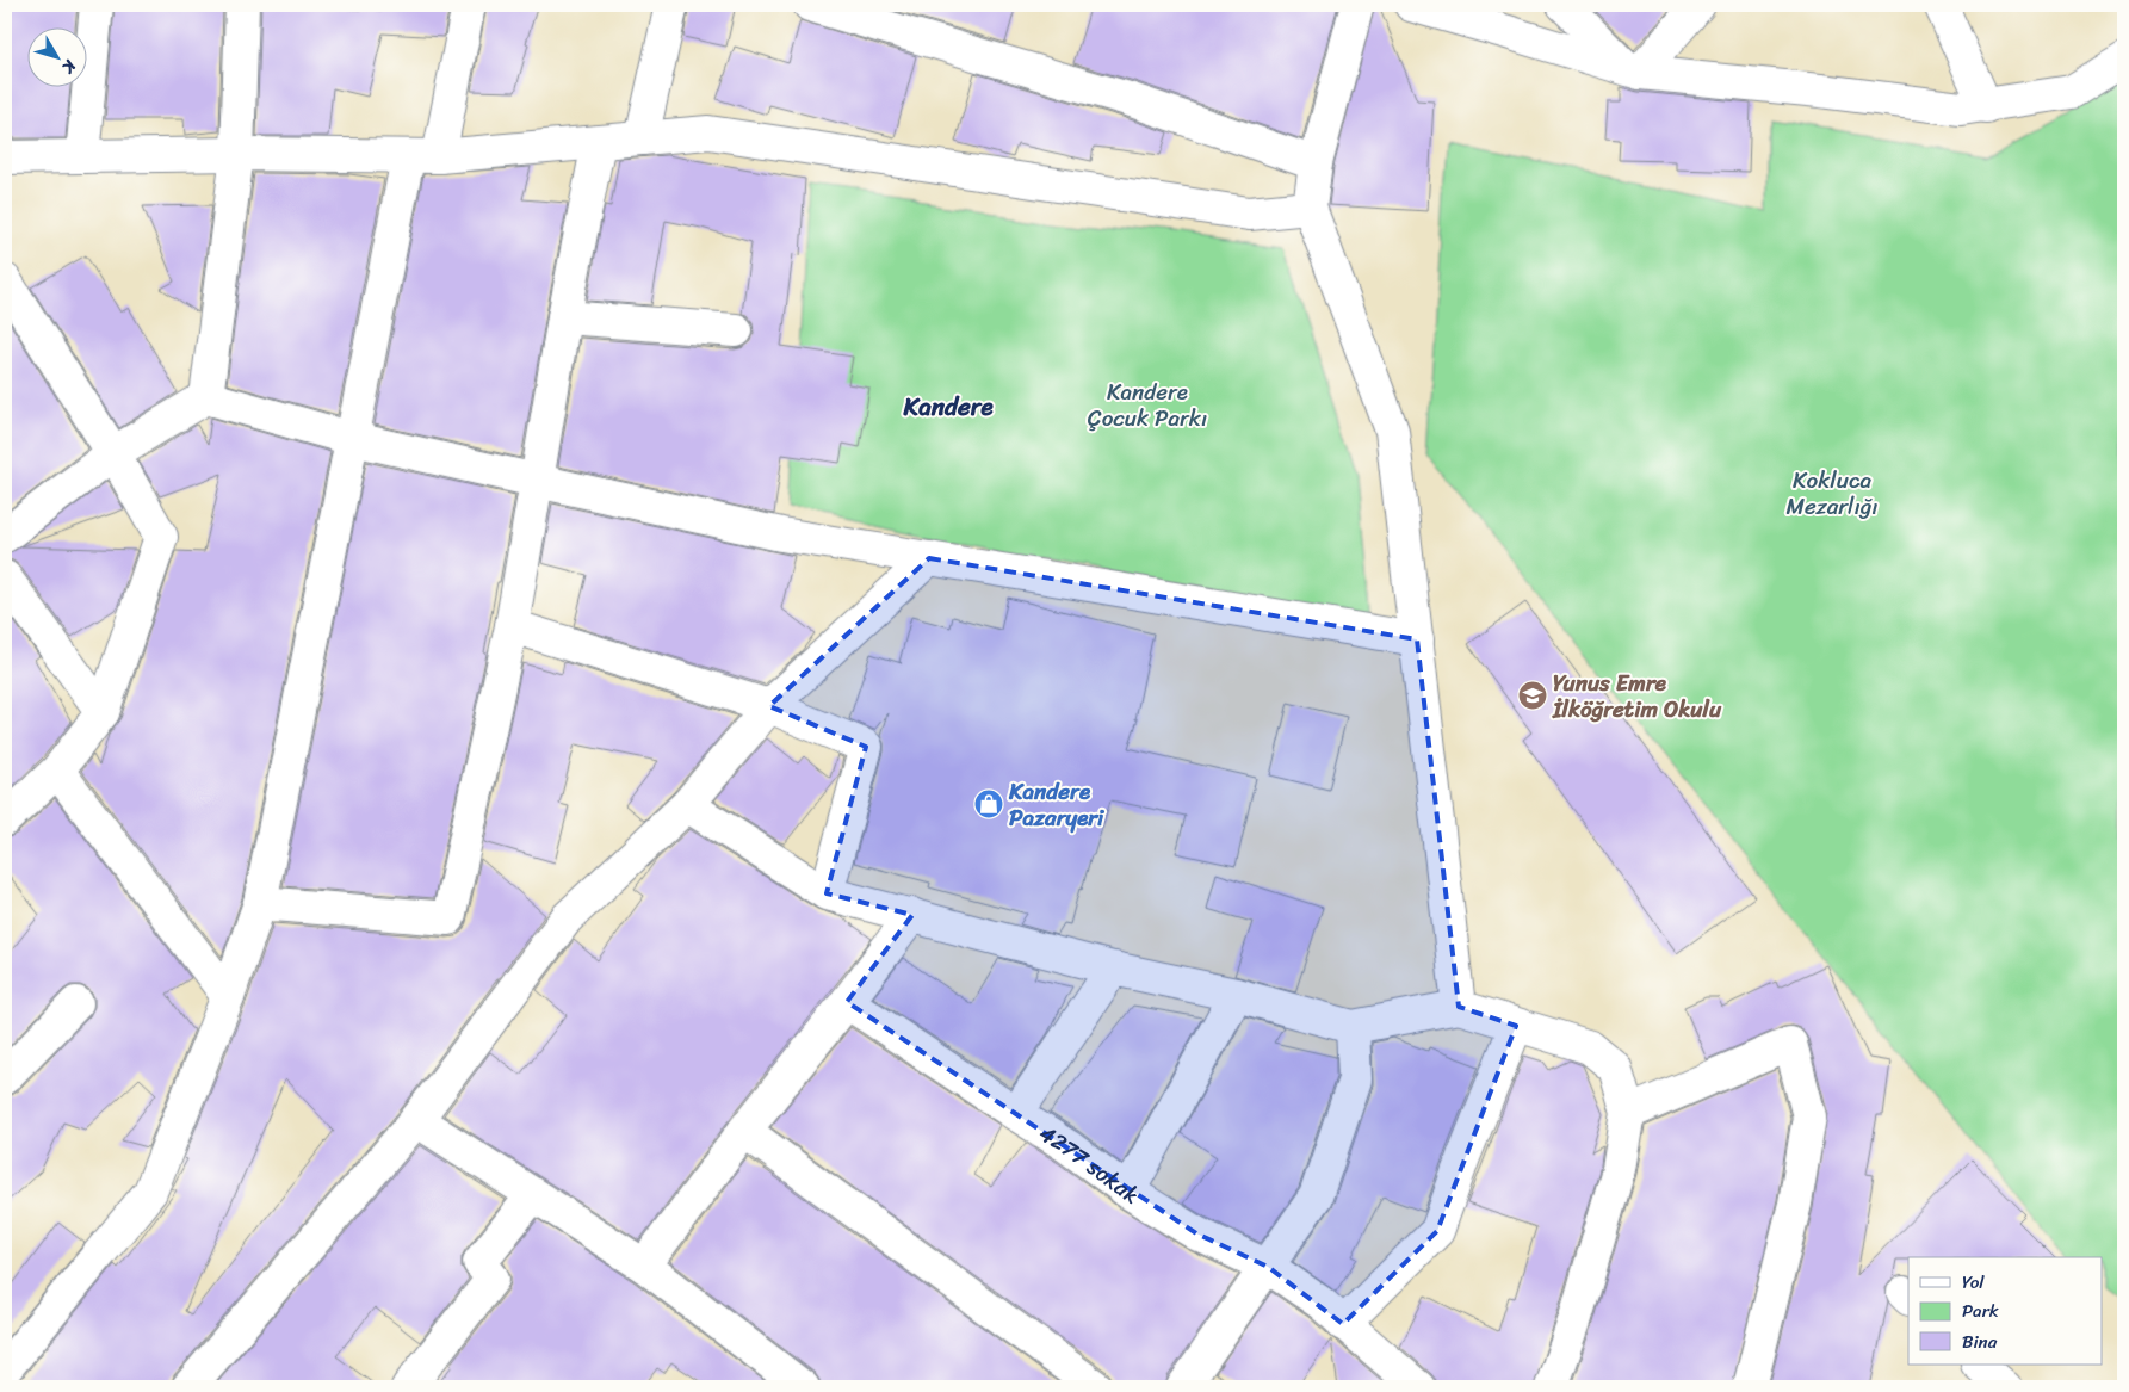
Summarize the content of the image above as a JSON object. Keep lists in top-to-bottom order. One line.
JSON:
{"streets":{"street":["4277 sokak"]},"districts":["Kandere"],"parks":["Kandere Çocuk Parkı","Kokluca Mezarlığı"],"places":{"school or university":["Yunus Emre İlköğretim Okulu"],"shop":["Kandere Pazaryeri"]},"legend":["Yol","Park","Bina"],"north":"bottom right"}
